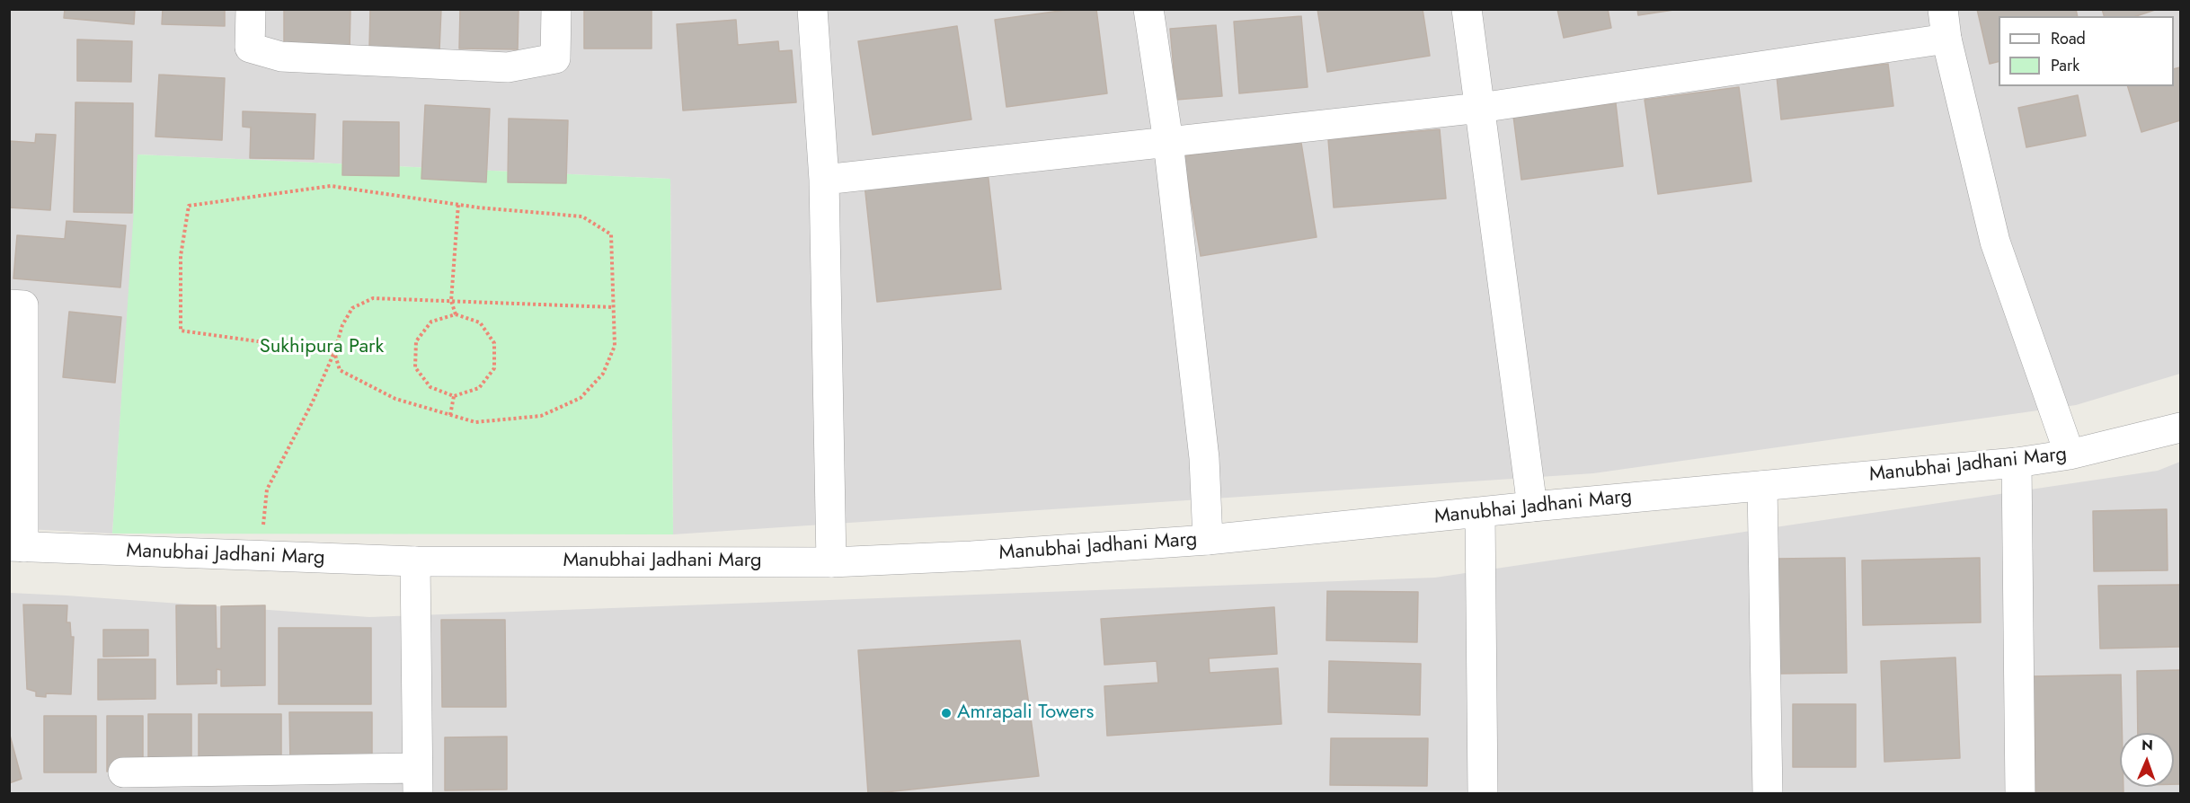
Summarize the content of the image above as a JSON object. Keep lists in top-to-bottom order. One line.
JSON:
{"streets":{"street":["Manubhai Jadhani Marg"]},"parks":["Sukhipura Park"],"places":["Amrapali Towers"],"legend":["Road","Park"],"north":"top"}
